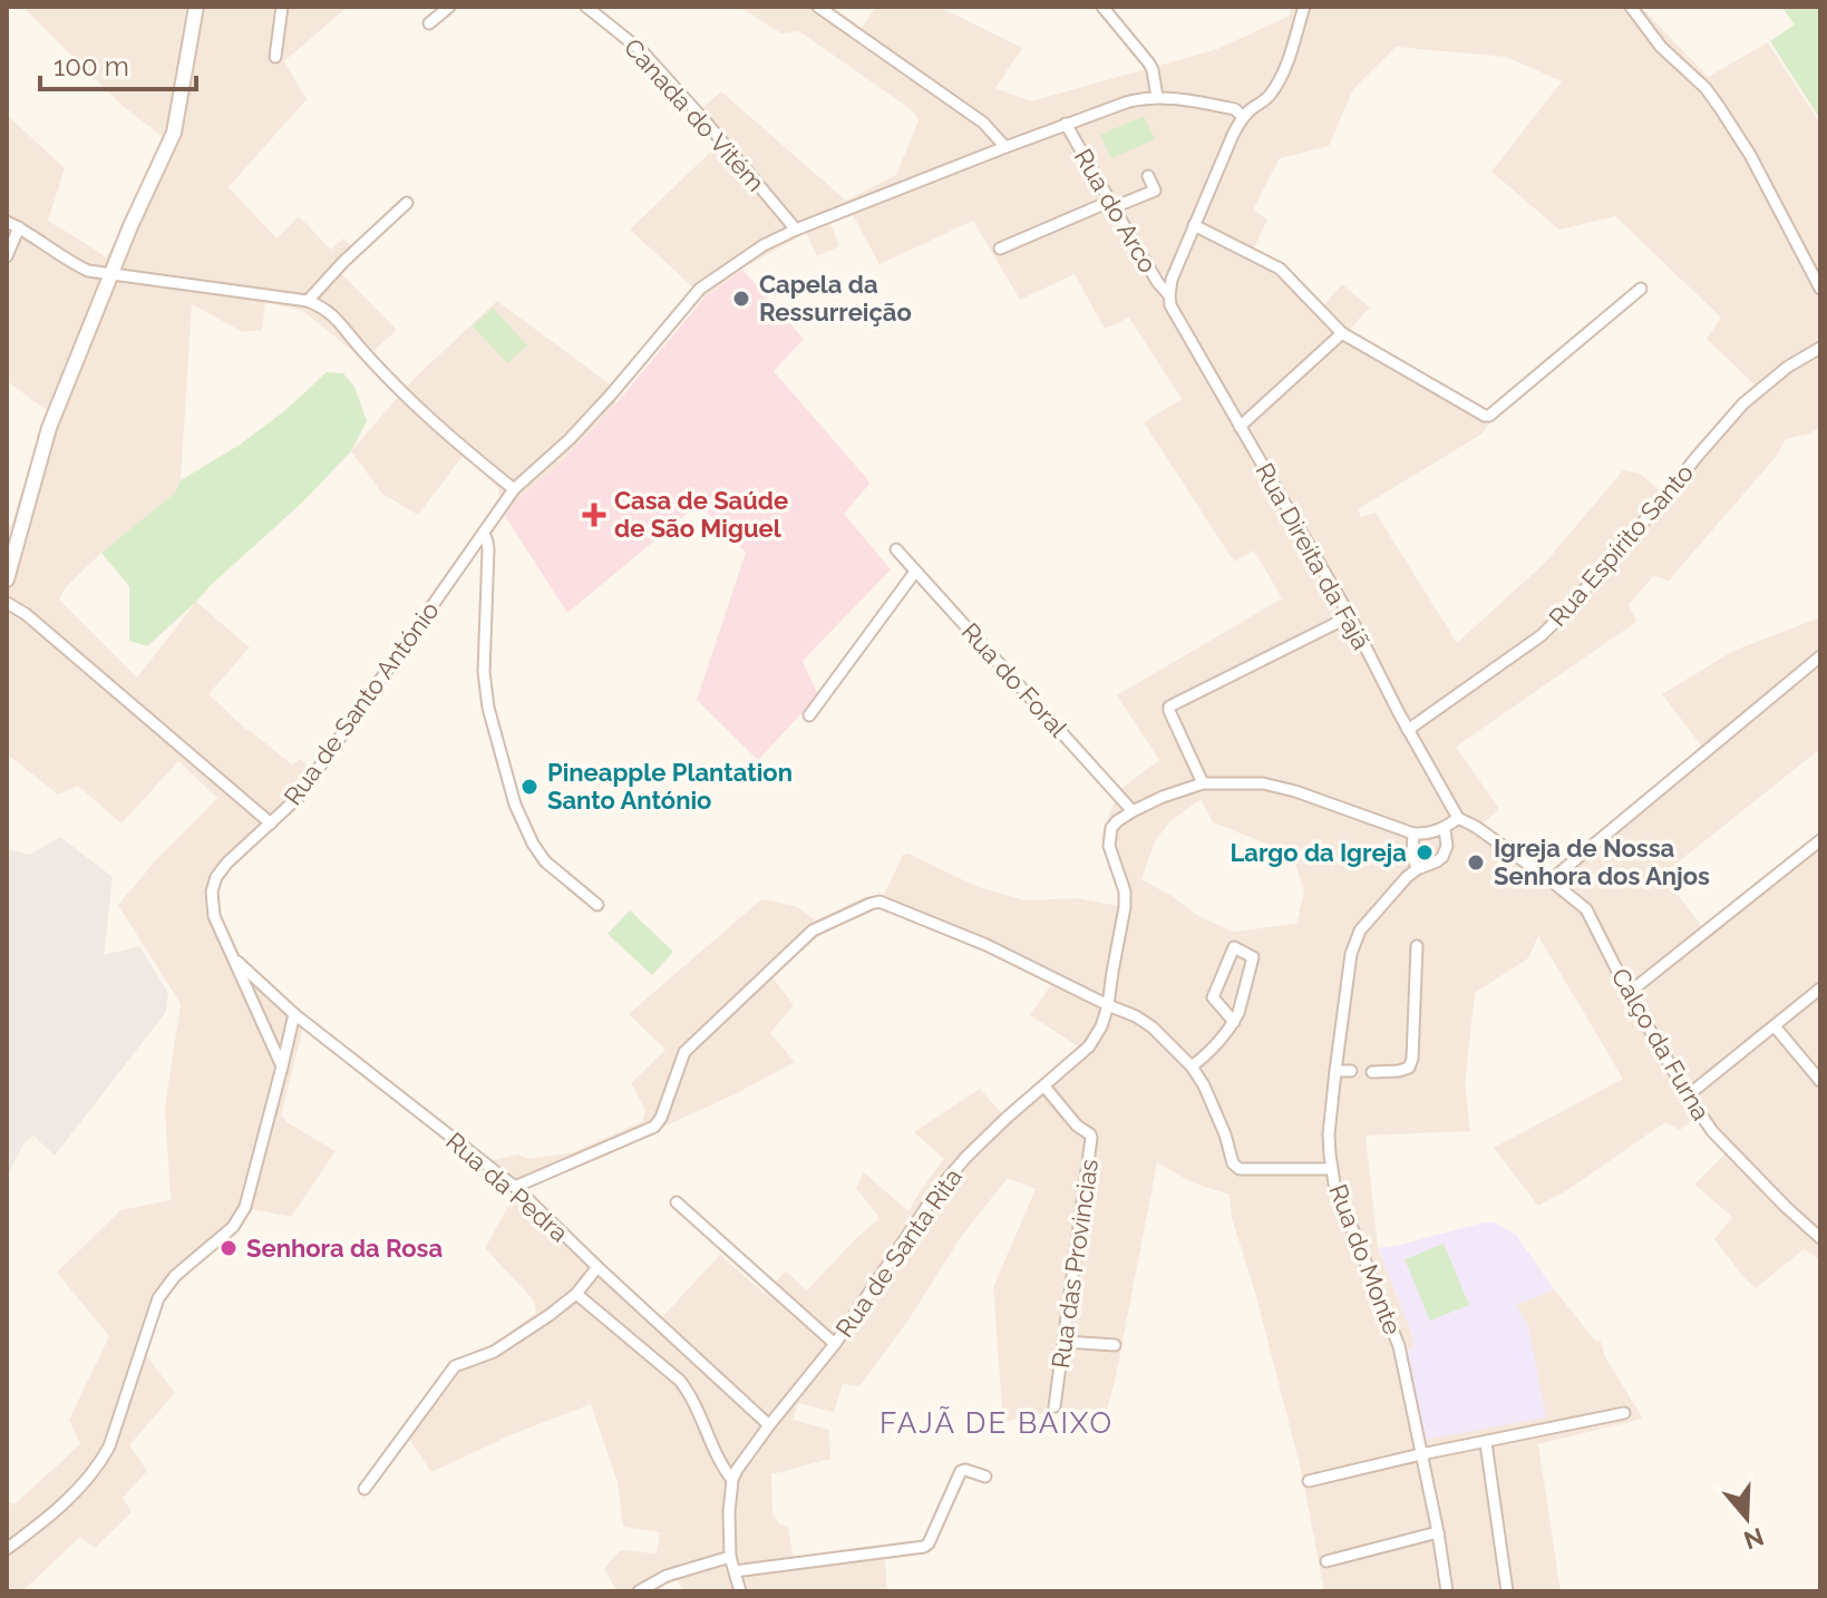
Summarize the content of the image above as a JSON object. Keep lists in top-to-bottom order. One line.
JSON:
{"streets":{"street":["Canada do Vitém","Rua do Arco","Rua Espírito Santo","Rua Direita da Fajã","Rua do Foral","Rua de Santo António","Calço da Furna","Rua da Pedra","Rua de Santa Rita","Rua do Monte","Rua das Provincias"]},"crossings":[["Canada do Vitém","Rua de Santo António"],["Rua do Arco","Rua Direita da Fajã"],["Rua do Arco","Rua de Santo António"],["Rua Espírito Santo","Rua Direita da Fajã"],["Rua Direita da Fajã","Calço da Furna"],["Rua do Foral","Rua de Santa Rita"],["Rua de Santo António","Rua da Pedra"],["Rua da Pedra","Rua de Santa Rita"],["Rua de Santa Rita","Rua das Provincias"]],"districts":["FAJÃ DE BAIXO"],"places":{"other":["Capela da Ressurreição","Pineapple Plantation Santo António","Largo da Igreja","Igreja de Nossa Senhora dos Anjos","Senhora da Rosa"],"health":["Casa de Saúde de São Miguel"]},"scale_bar":"100 m","north":"bottom"}
